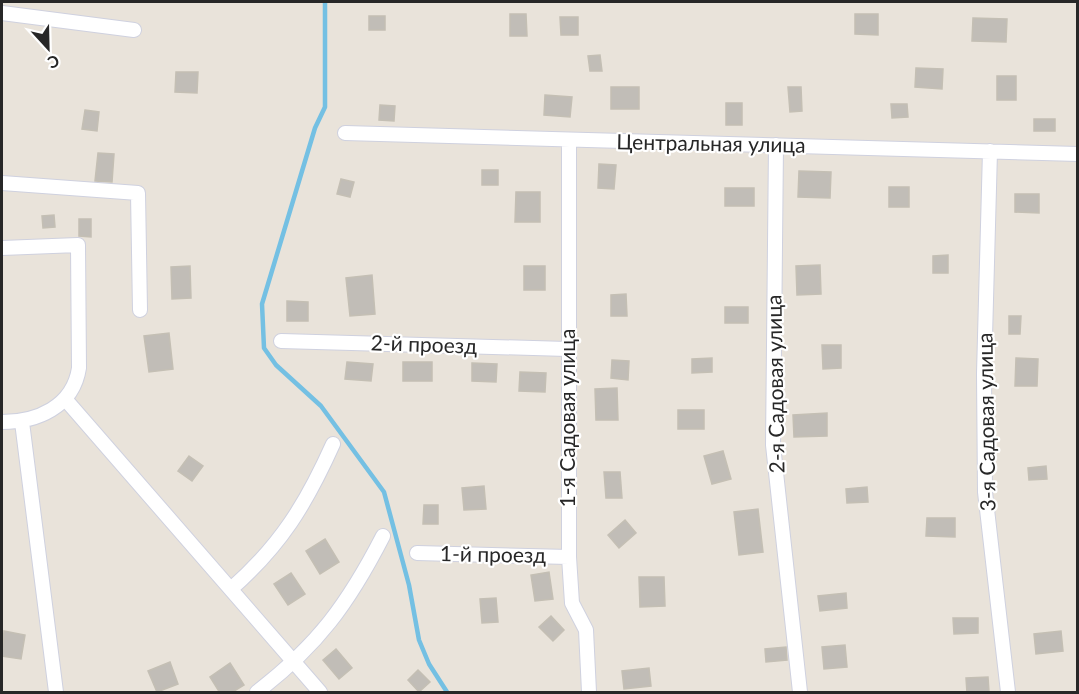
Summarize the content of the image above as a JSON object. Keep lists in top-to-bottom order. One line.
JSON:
{"streets":{"street":["Центральная улица","2-й проезд","2-я Садовая улица","1-я Садовая улица","3-я Садовая улица","1-й проезд"]},"crossings":[["Центральная улица","2-я Садовая улица"],["Центральная улица","1-я Садовая улица"],["Центральная улица","3-я Садовая улица"],["2-й проезд","1-я Садовая улица"],["1-я Садовая улица","1-й проезд"]],"north":"bottom"}
